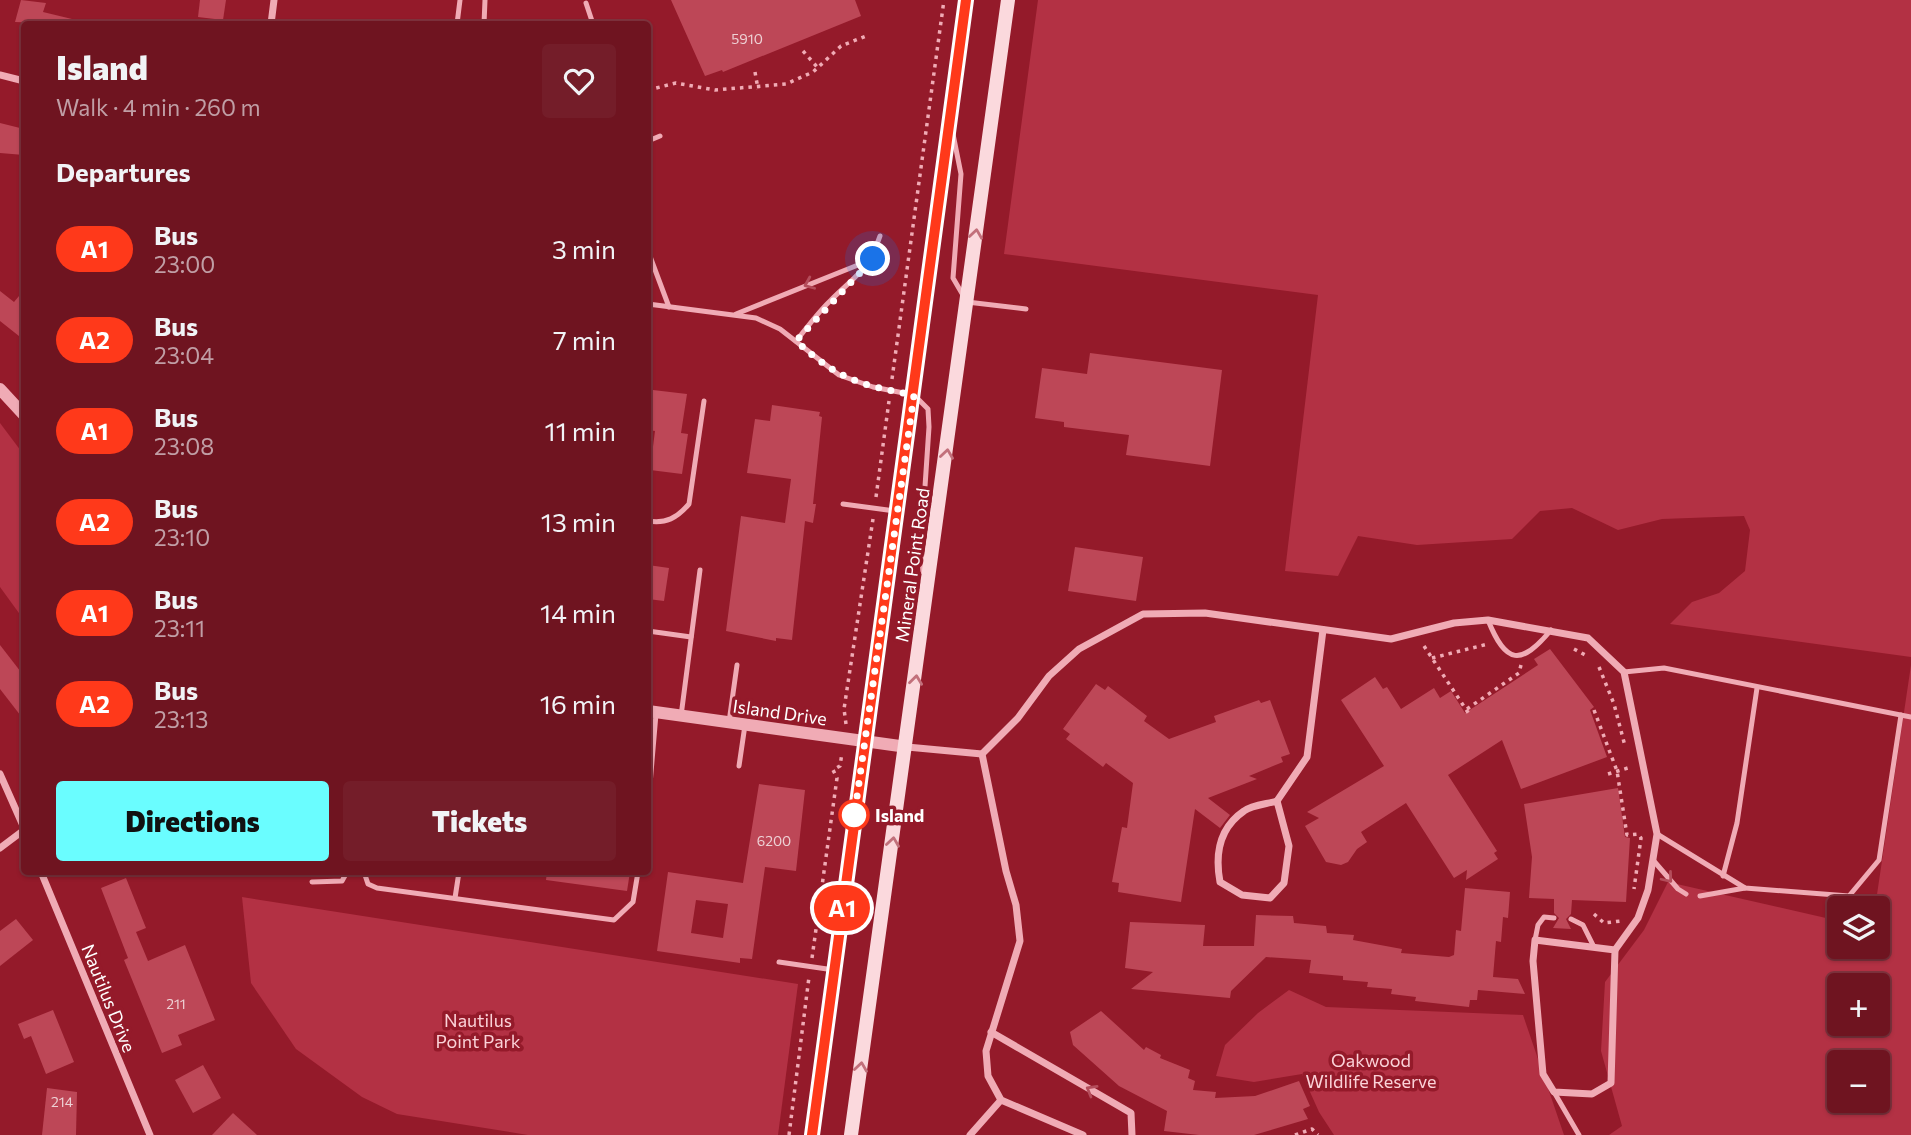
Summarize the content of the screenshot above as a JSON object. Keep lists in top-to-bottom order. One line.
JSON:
{"streets":{"main road":["Mineral Point Road"],"street":["Island Drive","Nautilus Drive"]},"crossings":[["Mineral Point Road","Island Drive"]],"parks":["Nautilus Point Park","Oakwood Wildlife Reserve"],"places":["Island"],"lines":["bus line A1"],"house_numbers":["5910","6200","211","214"],"page":{"on_map":"A1","heading":[["Island","Walk · 4 min · 260 m"],"Departures"],"list":[{"mark":"A1","name":"Bus","note":"23:00","value":"3 min"},{"mark":"A2","name":"Bus","note":"23:04","value":"7 min"},{"mark":"A1","name":"Bus","note":"23:08","value":"11 min"},{"mark":"A2","name":"Bus","note":"23:10","value":"13 min"},{"mark":"A1","name":"Bus","note":"23:11","value":"14 min"},{"mark":"A2","name":"Bus","note":"23:13","value":"16 min"}],"buttons":["Directions","Tickets"],"map_buttons":["+","−"]}}
